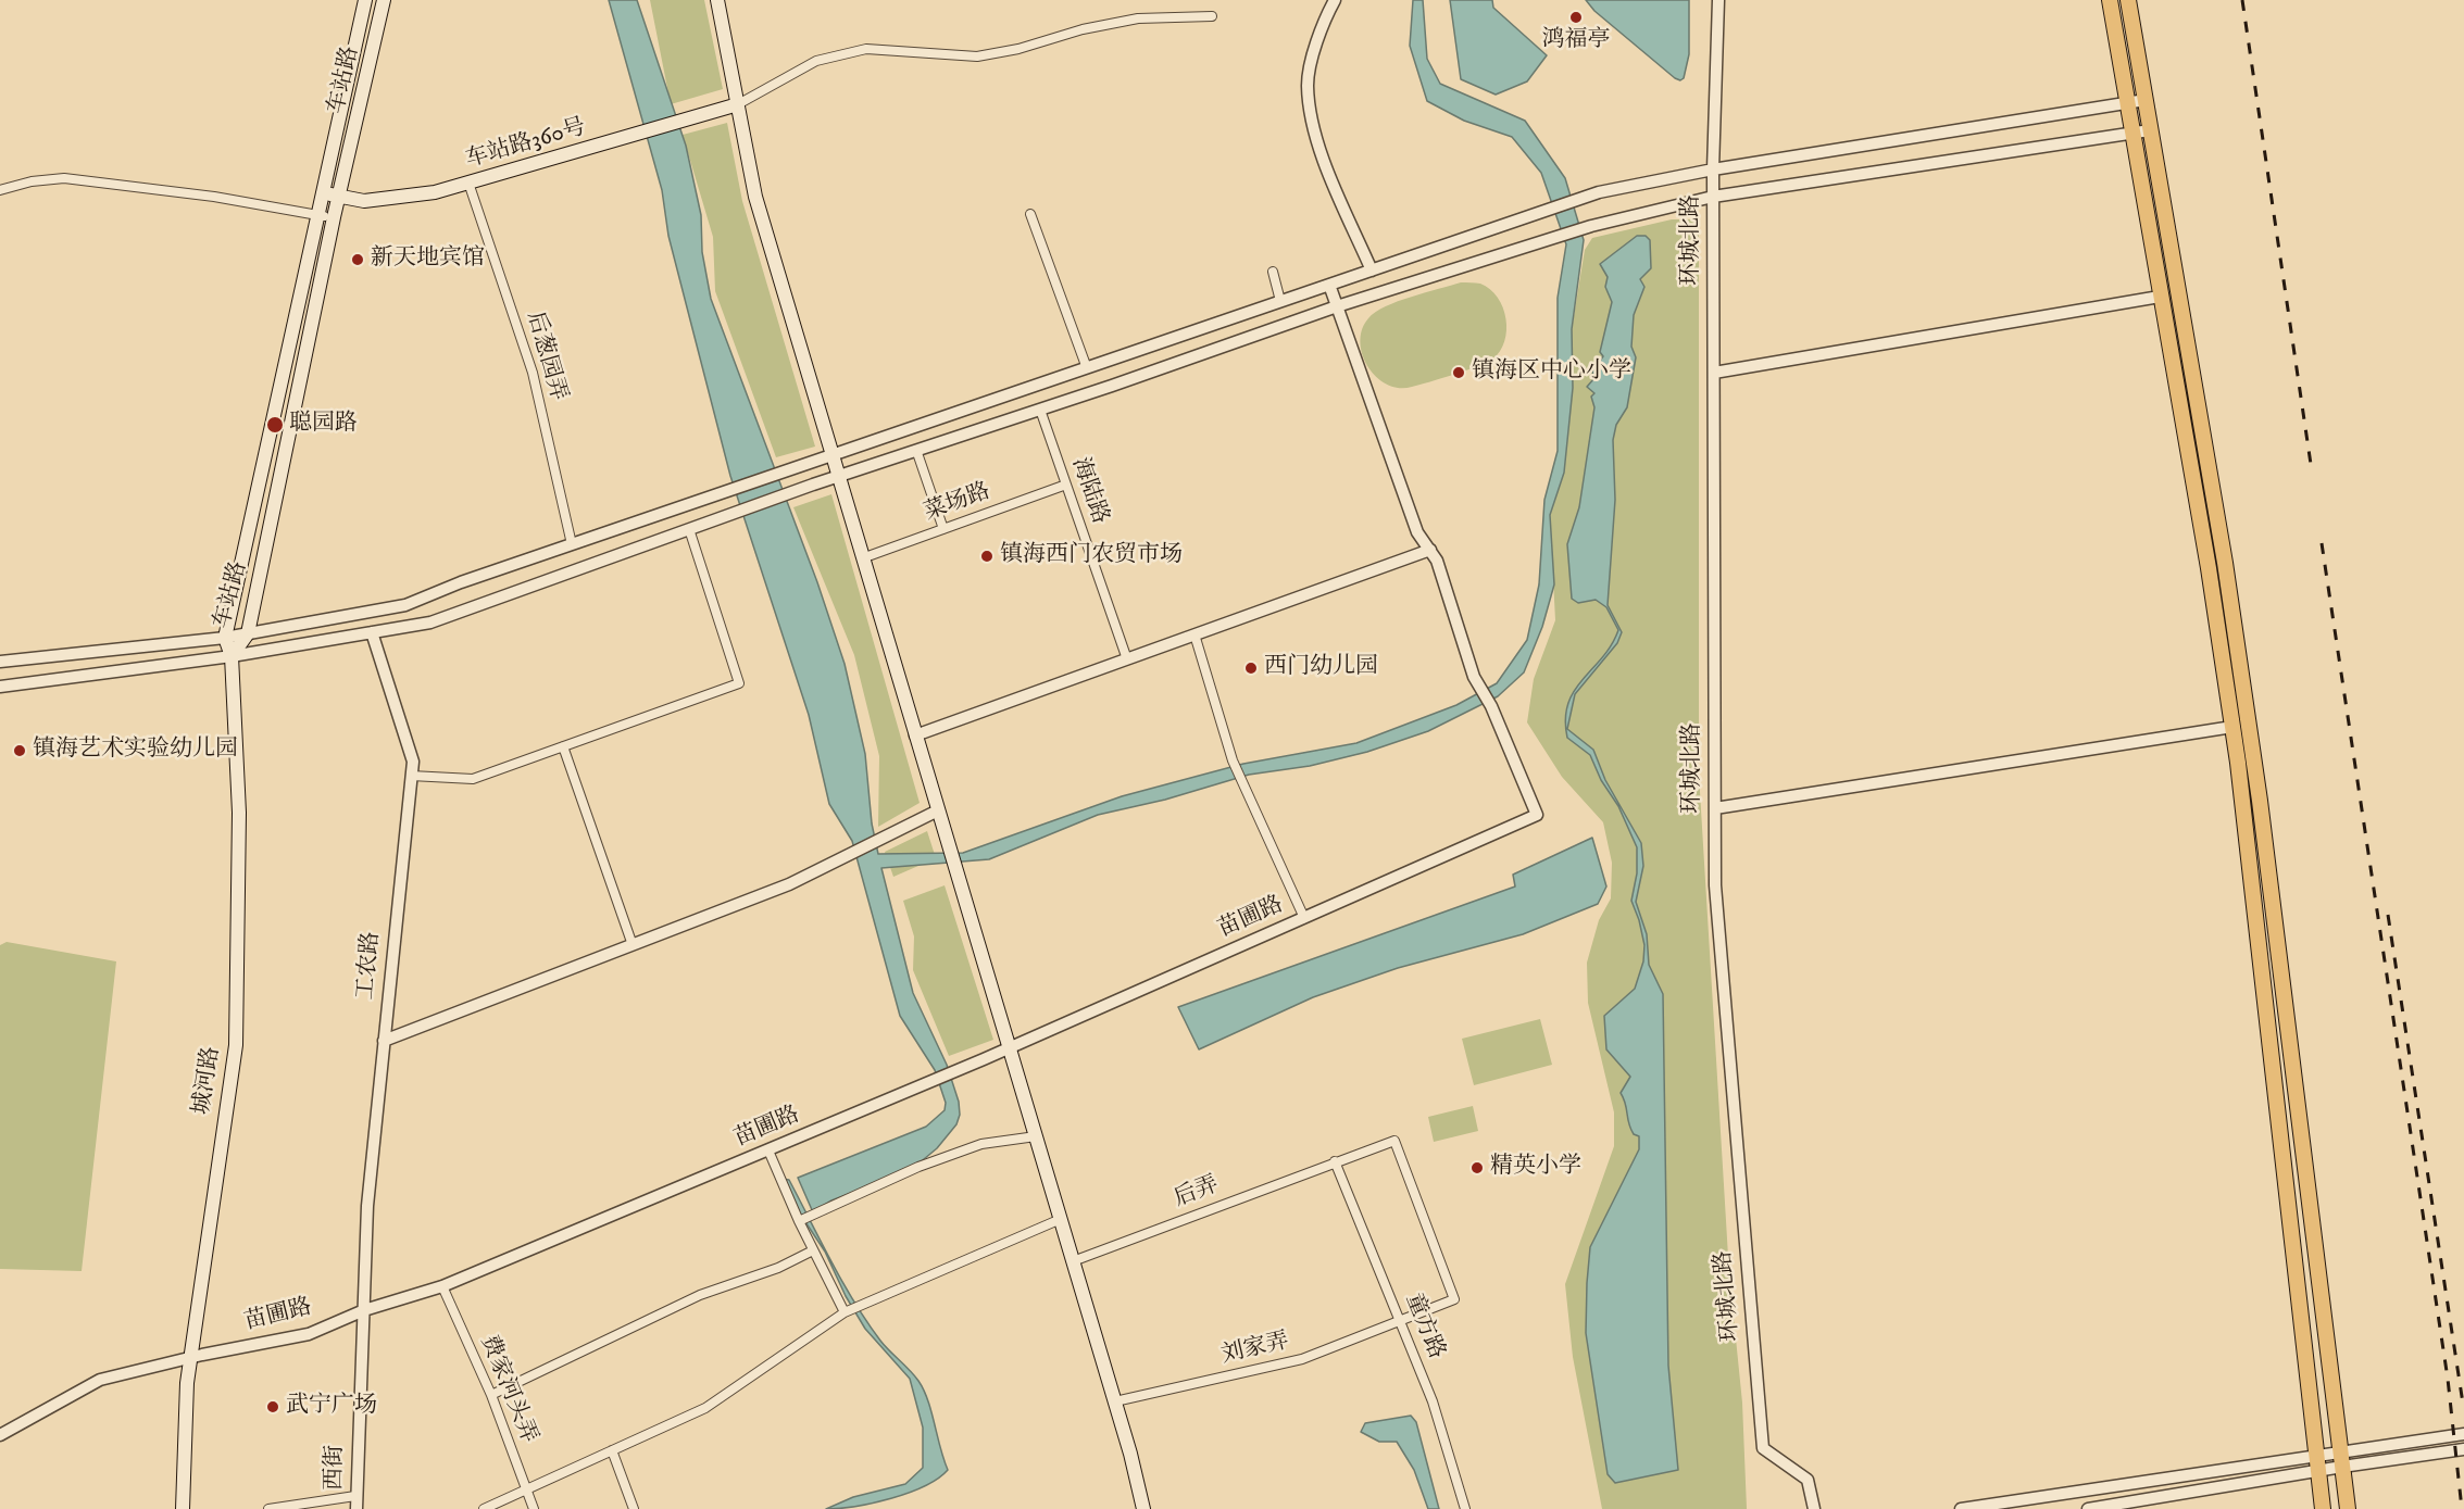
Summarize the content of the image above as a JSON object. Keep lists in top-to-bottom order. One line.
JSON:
{"streets":{"main road":["车站路","车站路360号","城河路"],"street":["环城北路","后葱园弄","海陆路","菜场路","苗圃路","工农路","后弄","童方路","刘家弄","费家河头弄","西街"]},"crossings":[["车站路","车站路360号"],["车站路","城河路"],["车站路360号","后葱园弄"],["海陆路","菜场路"],["苗圃路","工农路"],["苗圃路","城河路"],["苗圃路","费家河头弄"],["苗圃路","西街"],["工农路","西街"],["后弄","童方路"],["后弄","刘家弄"],["童方路","刘家弄"]],"places":["鸿福亭","新天地宾馆","镇海区中心小学","聪园路","镇海西门农贸市场","西门幼儿园","镇海艺术实验幼儿园","精英小学","武宁广场"]}
